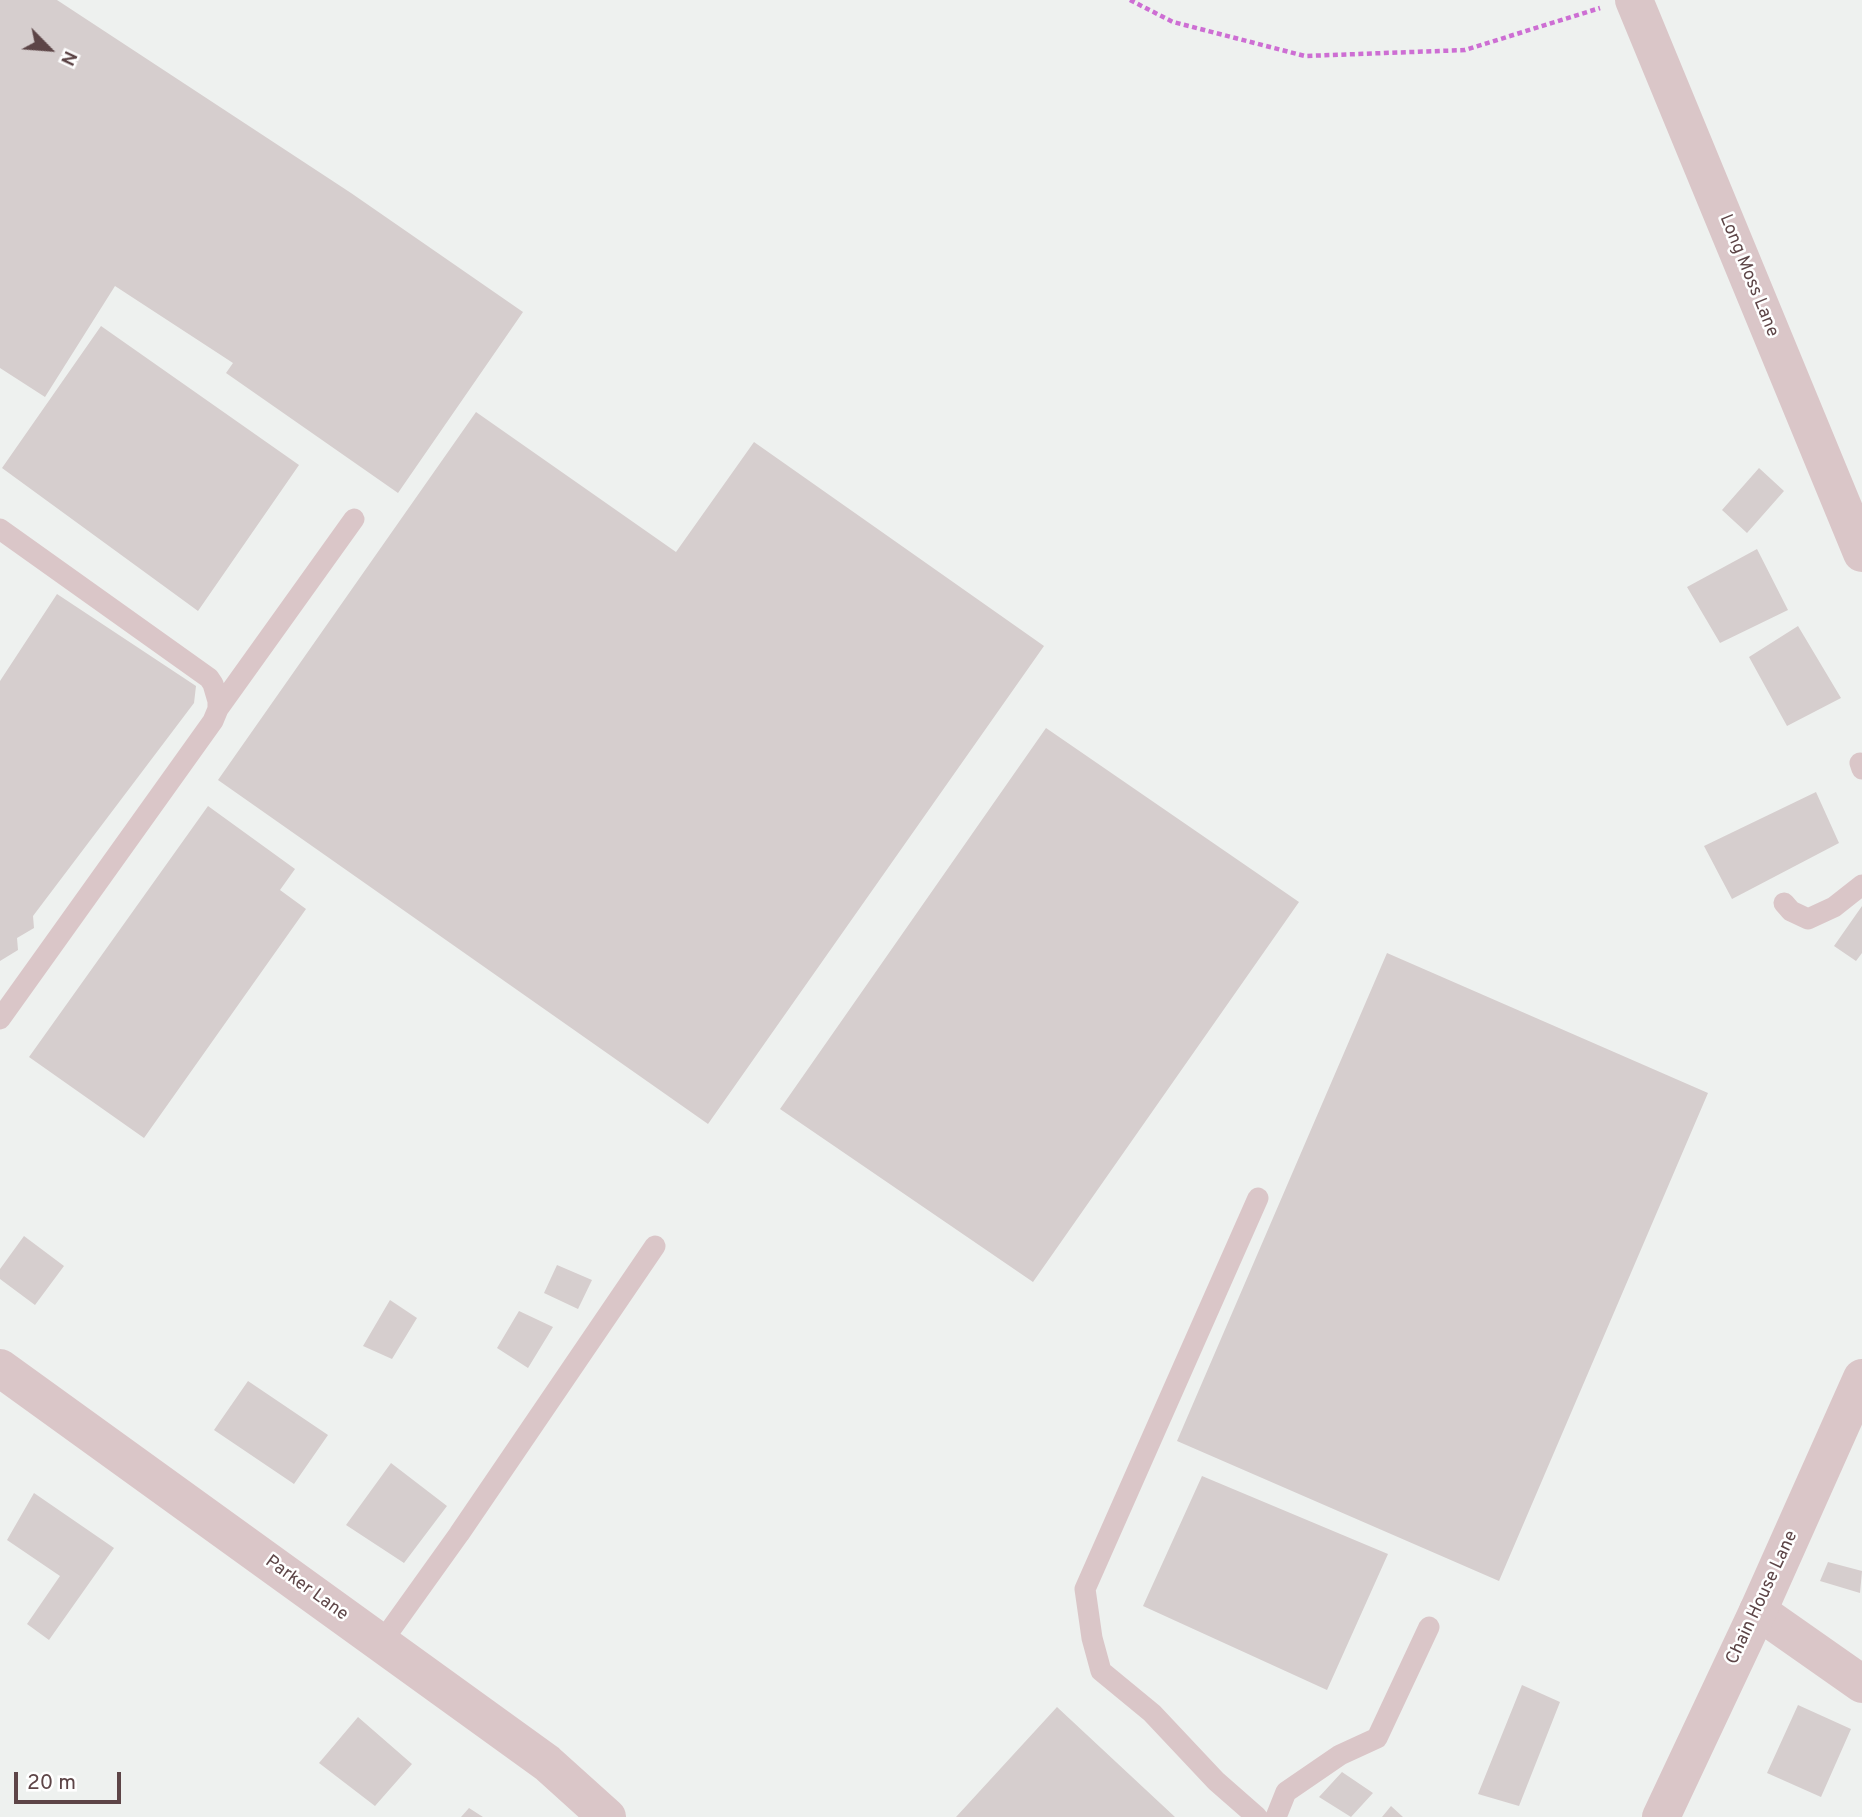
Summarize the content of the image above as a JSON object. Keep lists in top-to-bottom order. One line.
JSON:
{"streets":{"street":["Long Moss Lane","Parker Lane","Chain House Lane"]},"scale_bar":"20 m","north":"bottom right"}
